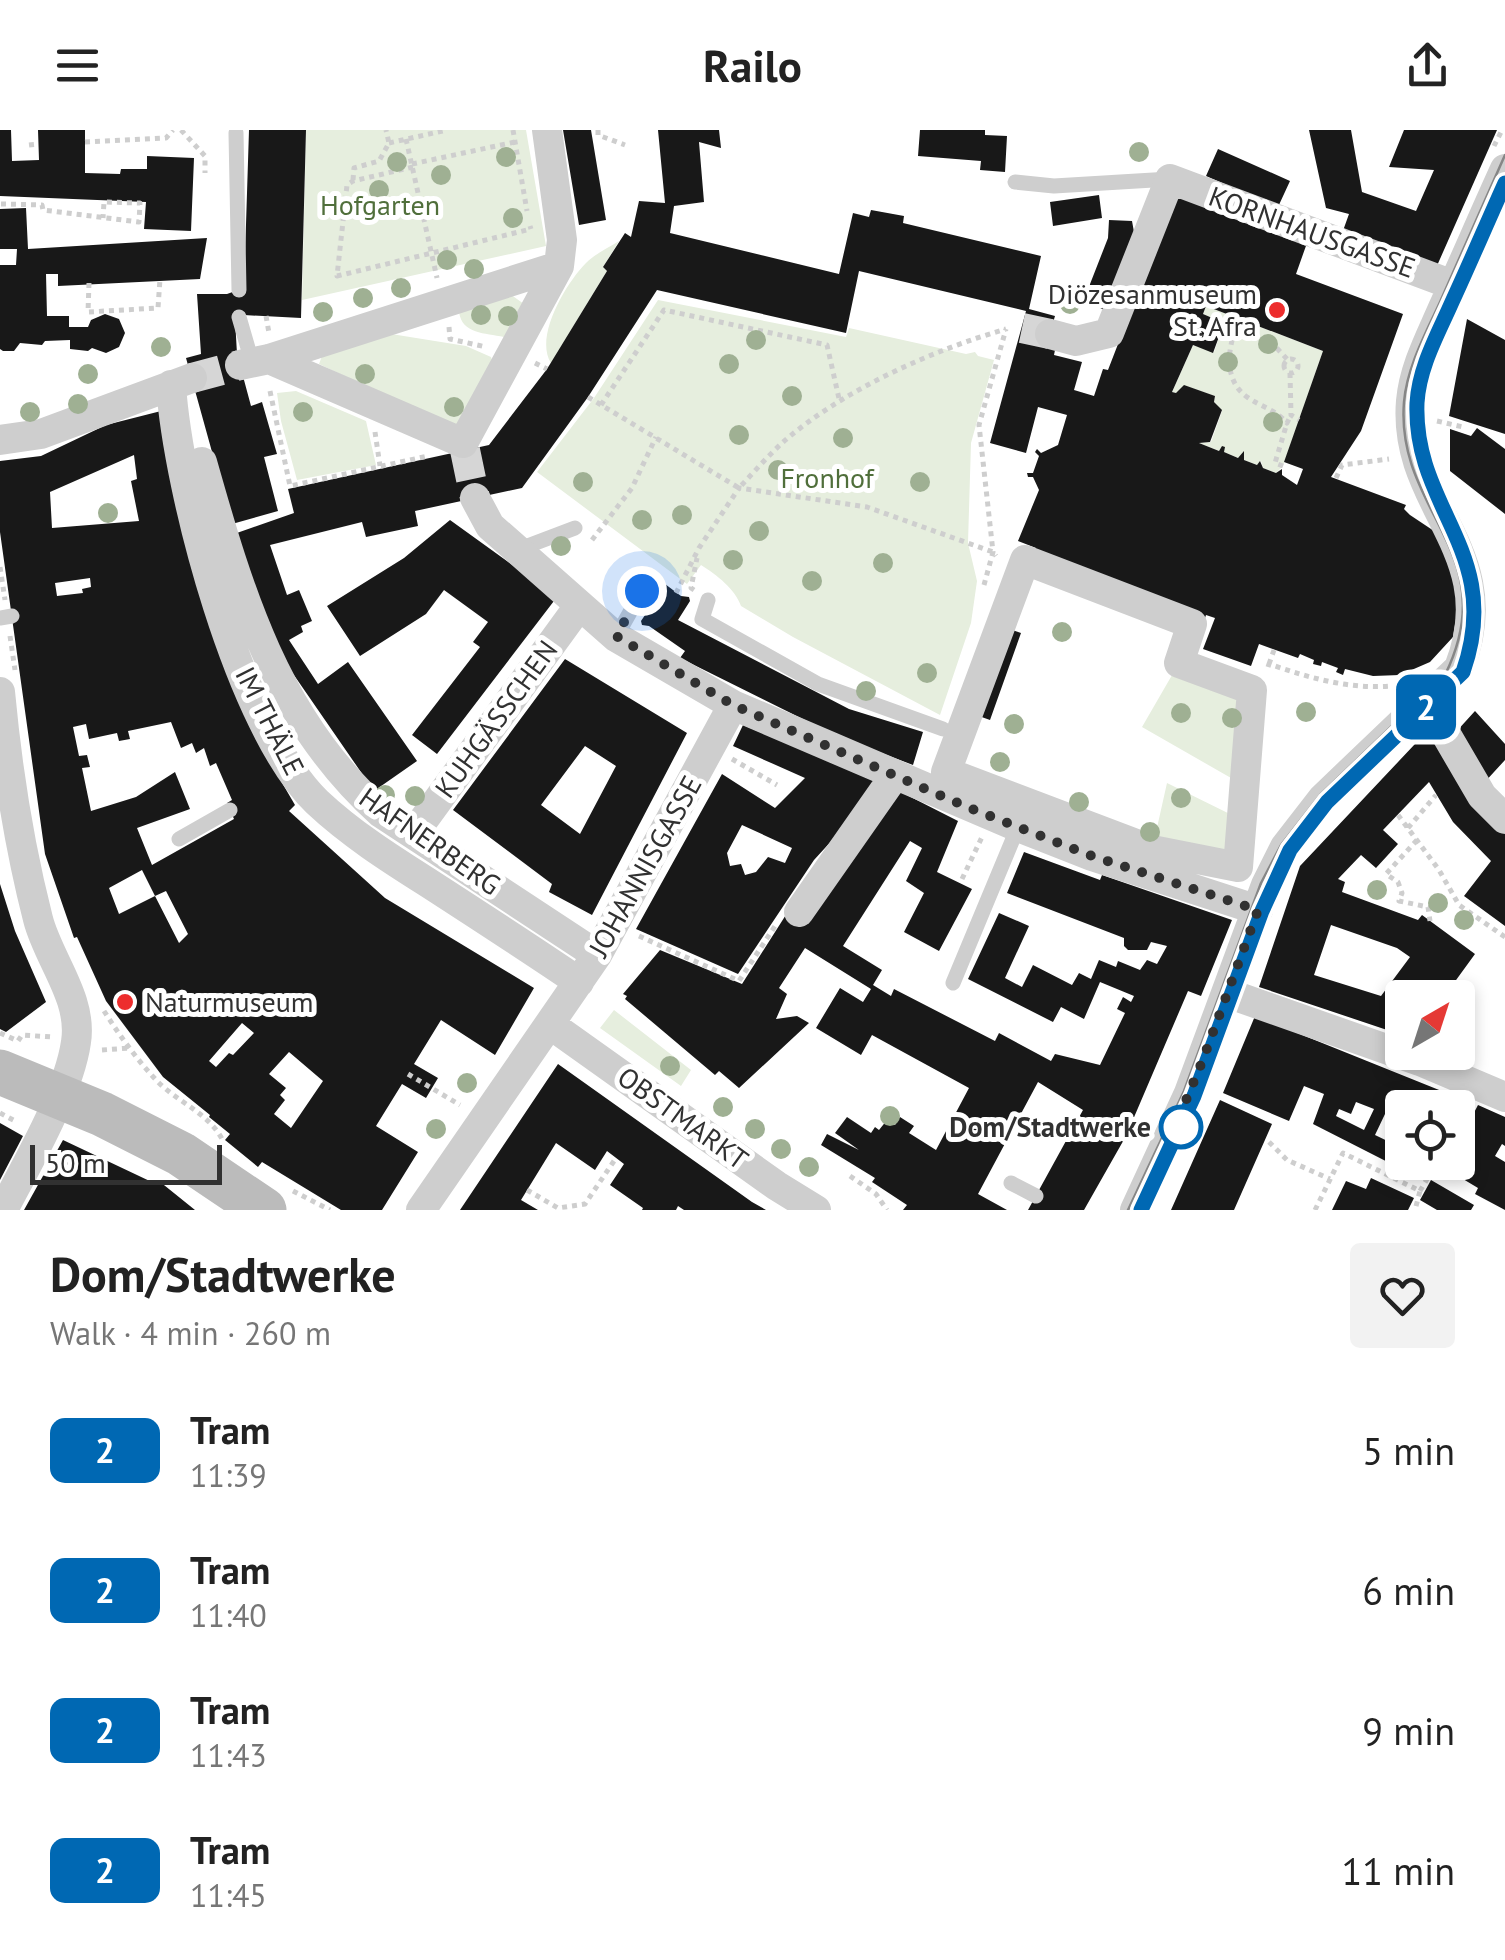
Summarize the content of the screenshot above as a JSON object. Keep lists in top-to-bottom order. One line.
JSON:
{"streets":{"street":["KORNHAUSGASSE","KUHGÄSSCHEN","IM THÄLE","HAFNERBERG","JOHANNISGASSE","OBSTMARKT"]},"crossings":[["KUHGÄSSCHEN","HAFNERBERG"],["IM THÄLE","HAFNERBERG"],["IM THÄLE","JOHANNISGASSE"],["HAFNERBERG","JOHANNISGASSE"],["JOHANNISGASSE","OBSTMARKT"]],"parks":["Hofgarten","Fronhof"],"places":["Diözesanmuseum St. Afra","Naturmuseum","Dom/Stadtwerke"],"lines":["tram line 2"],"scale_bar":"50 m","north":"top right","page":{"header":"Railo","on_map":"2","scale":"50 m","heading":["Dom/Stadtwerke","Walk · 4 min · 260 m"],"list":[{"mark":"2","name":"Tram","note":"11:39","value":"5 min"},{"mark":"2","name":"Tram","note":"11:40","value":"6 min"},{"mark":"2","name":"Tram","note":"11:43","value":"9 min"},{"mark":"2","name":"Tram","note":"11:45","value":"11 min"}]}}
